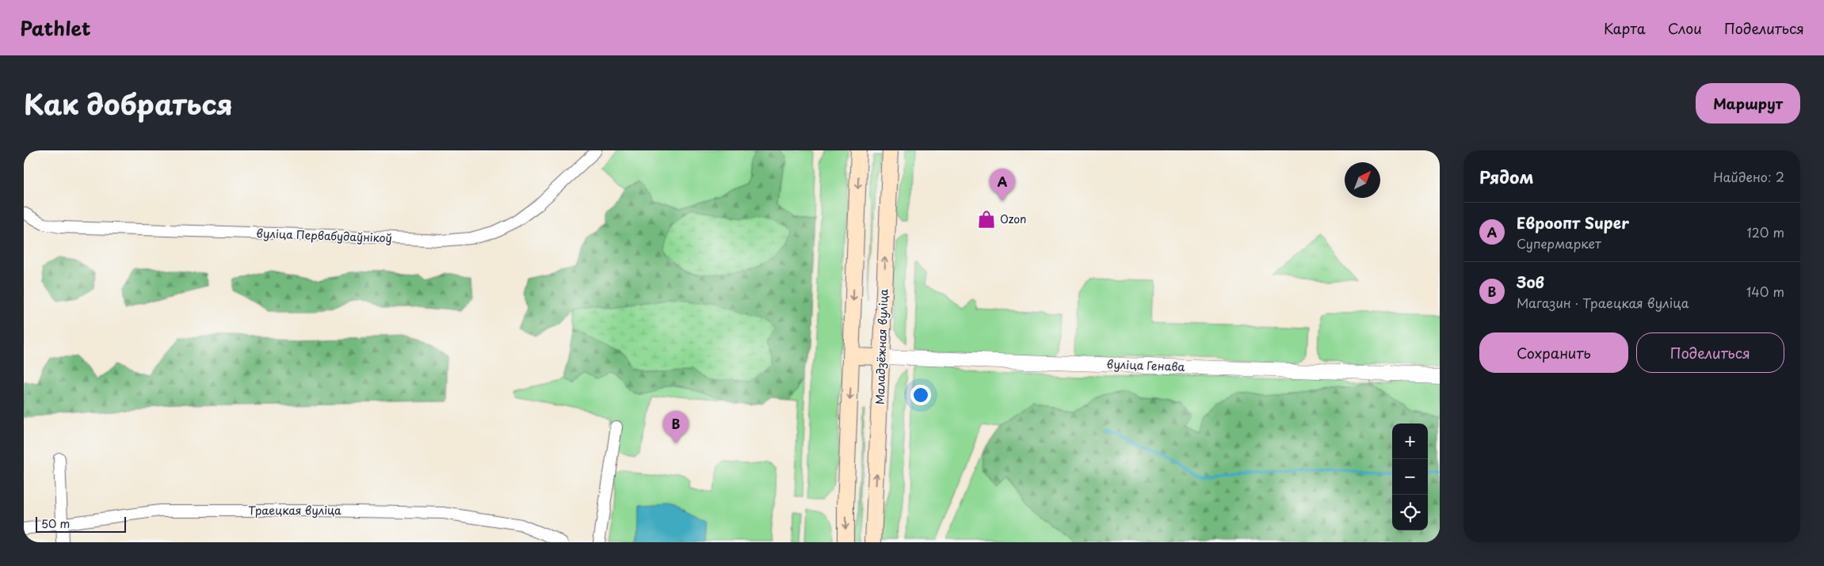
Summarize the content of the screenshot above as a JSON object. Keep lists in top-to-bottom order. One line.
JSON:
{"streets":{"main road":["Маладзёжная вуліца","вуліца Генава"],"street":["вуліца Первабудаўнікоў","Траецкая вуліца"]},"crossings":[["Маладзёжная вуліца","вуліца Генава"]],"places":{"shop":["Ozon"]},"scale_bar":"50 m","north":"top right","page":{"header":"Pathlet","nav":["Карта","Слои","Поделиться"],"title":"Как добраться","buttons":["Маршрут",["Сохранить","Поделиться"]],"heading":["Рядом","Найдено: 2"],"pins":["A","B"],"list":[{"mark":"A","name":"Евроопт Super","note":"Супермаркет","value":"120 m"},{"mark":"B","name":"Зов","note":"Магазин · Траецкая вуліца","value":"140 m"}],"map_buttons":["+","−"],"scale":"50 m"}}
